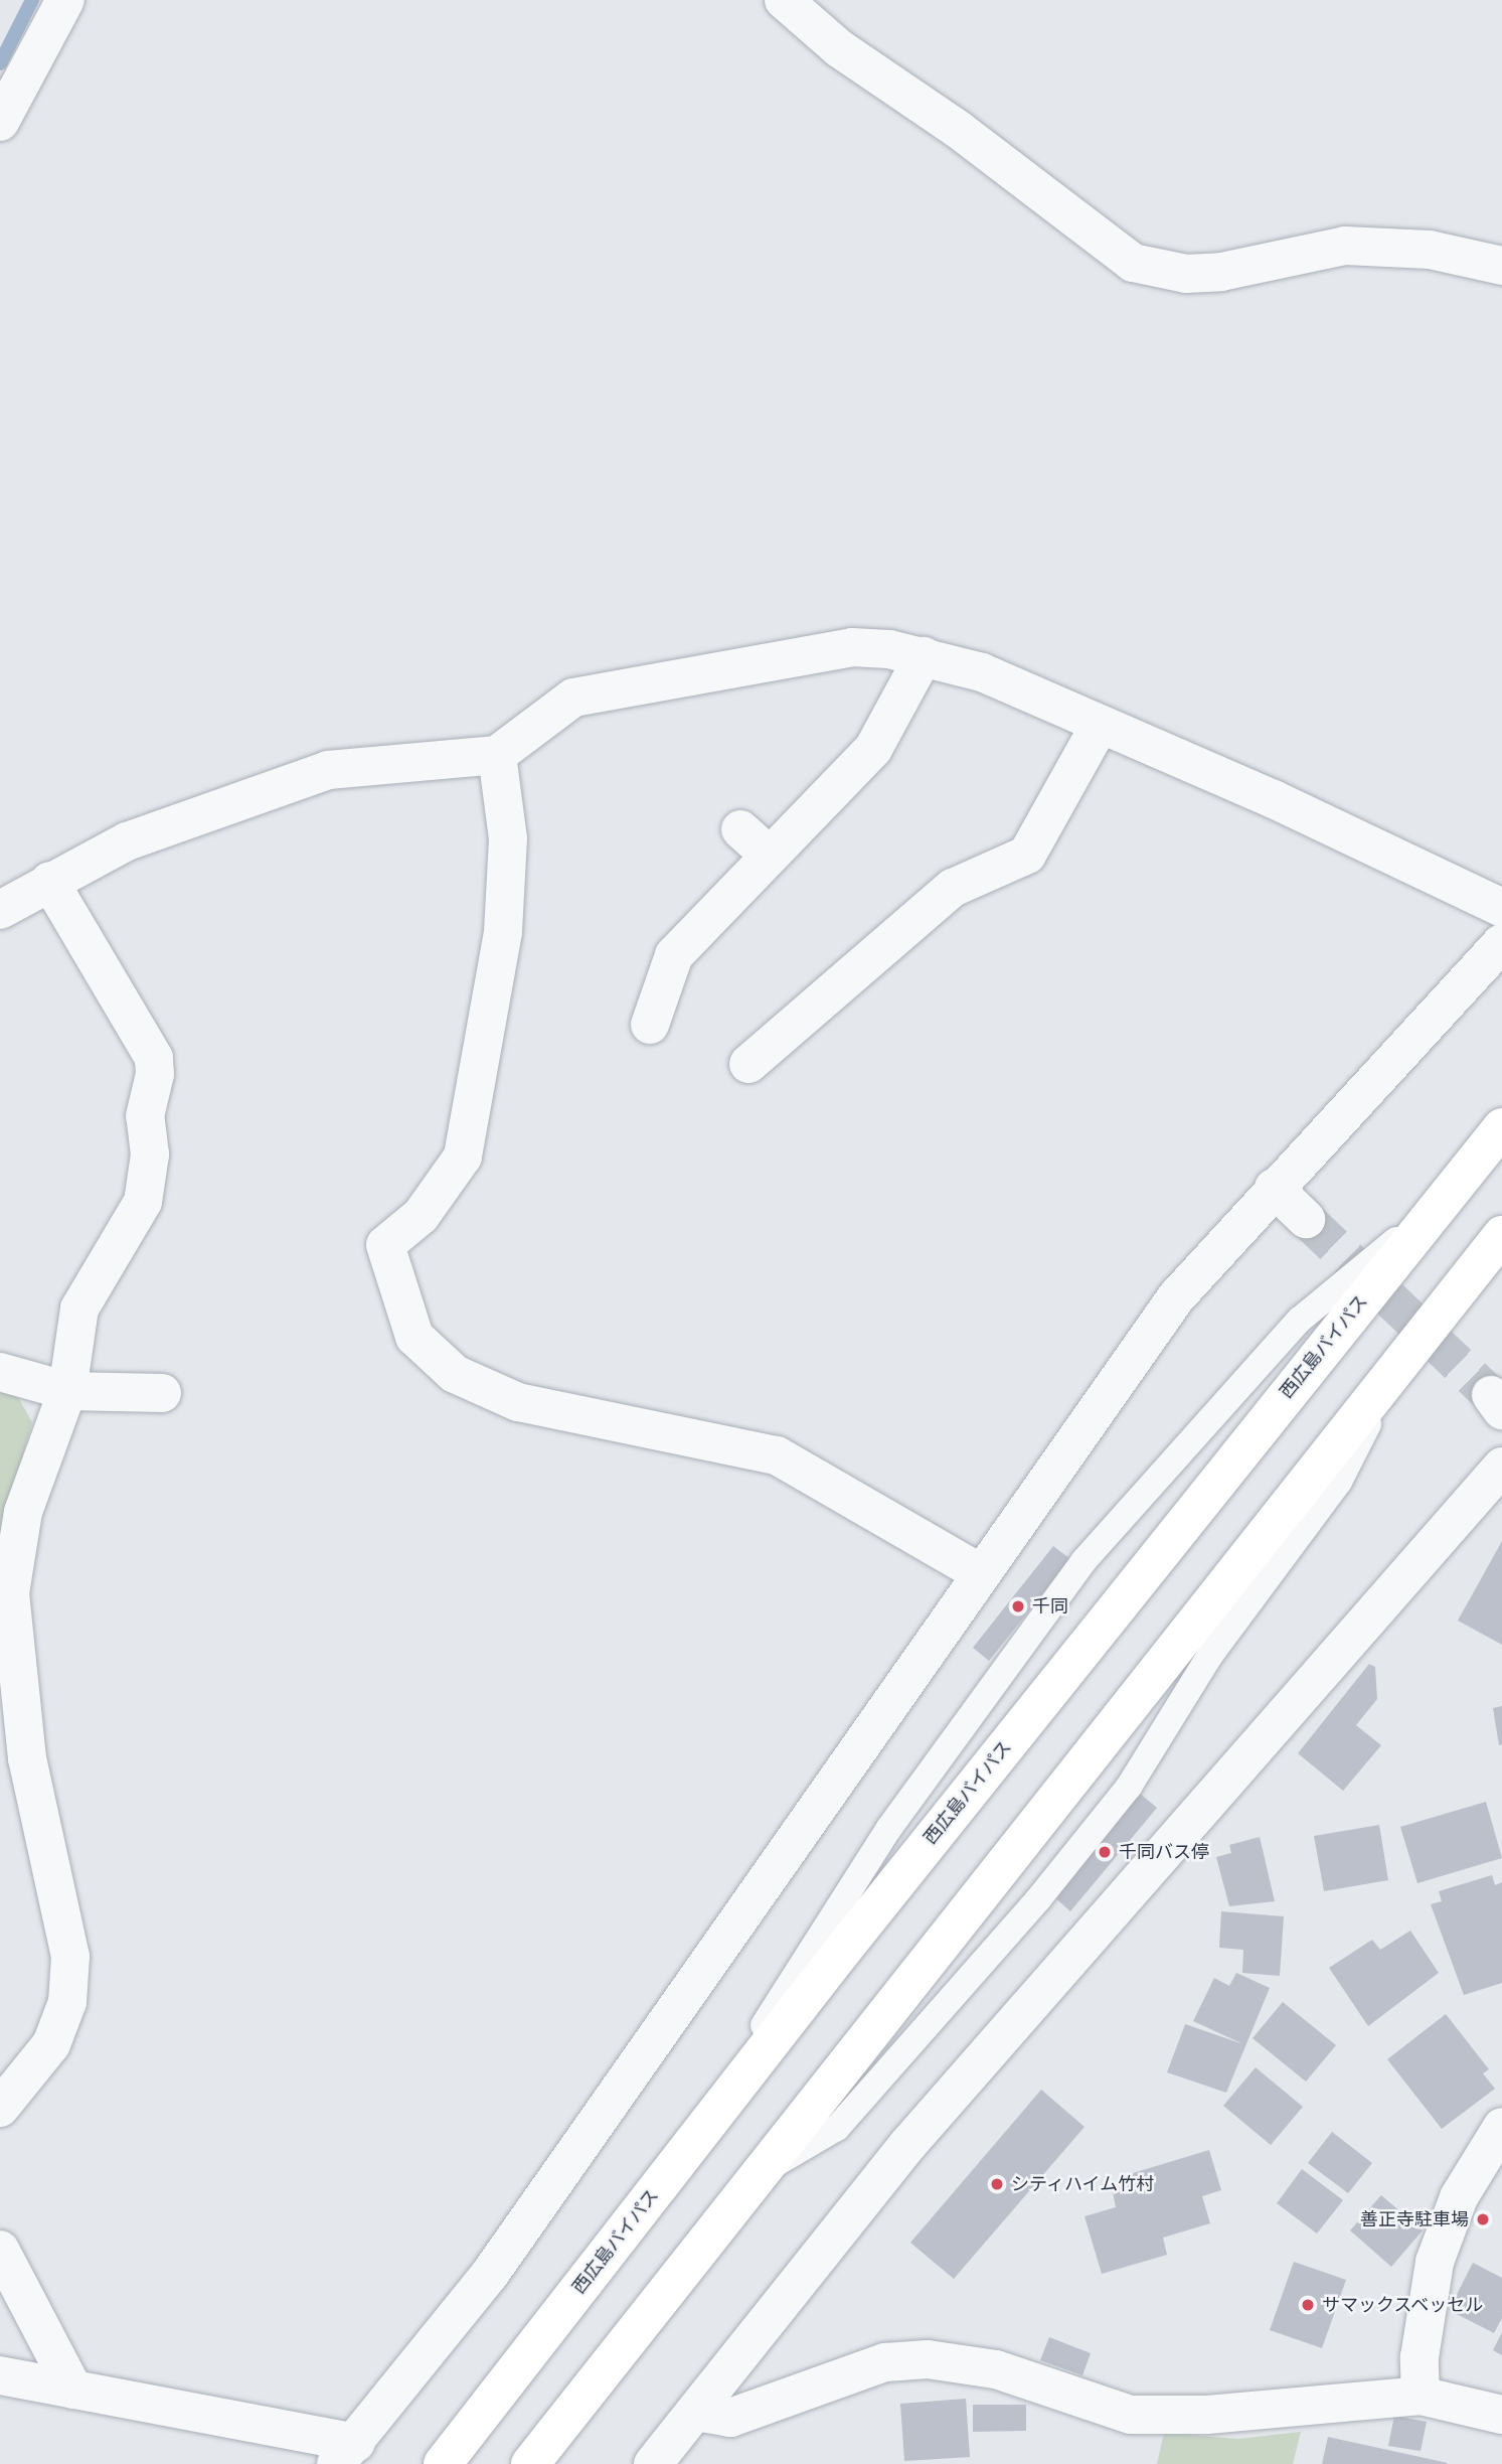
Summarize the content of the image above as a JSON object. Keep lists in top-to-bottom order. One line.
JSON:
{"streets":{"highway":["西広島バイパス"]},"places":["千同","千同バス停","シティハイム竹村","善正寺駐車場","サマックスベッセル"]}
